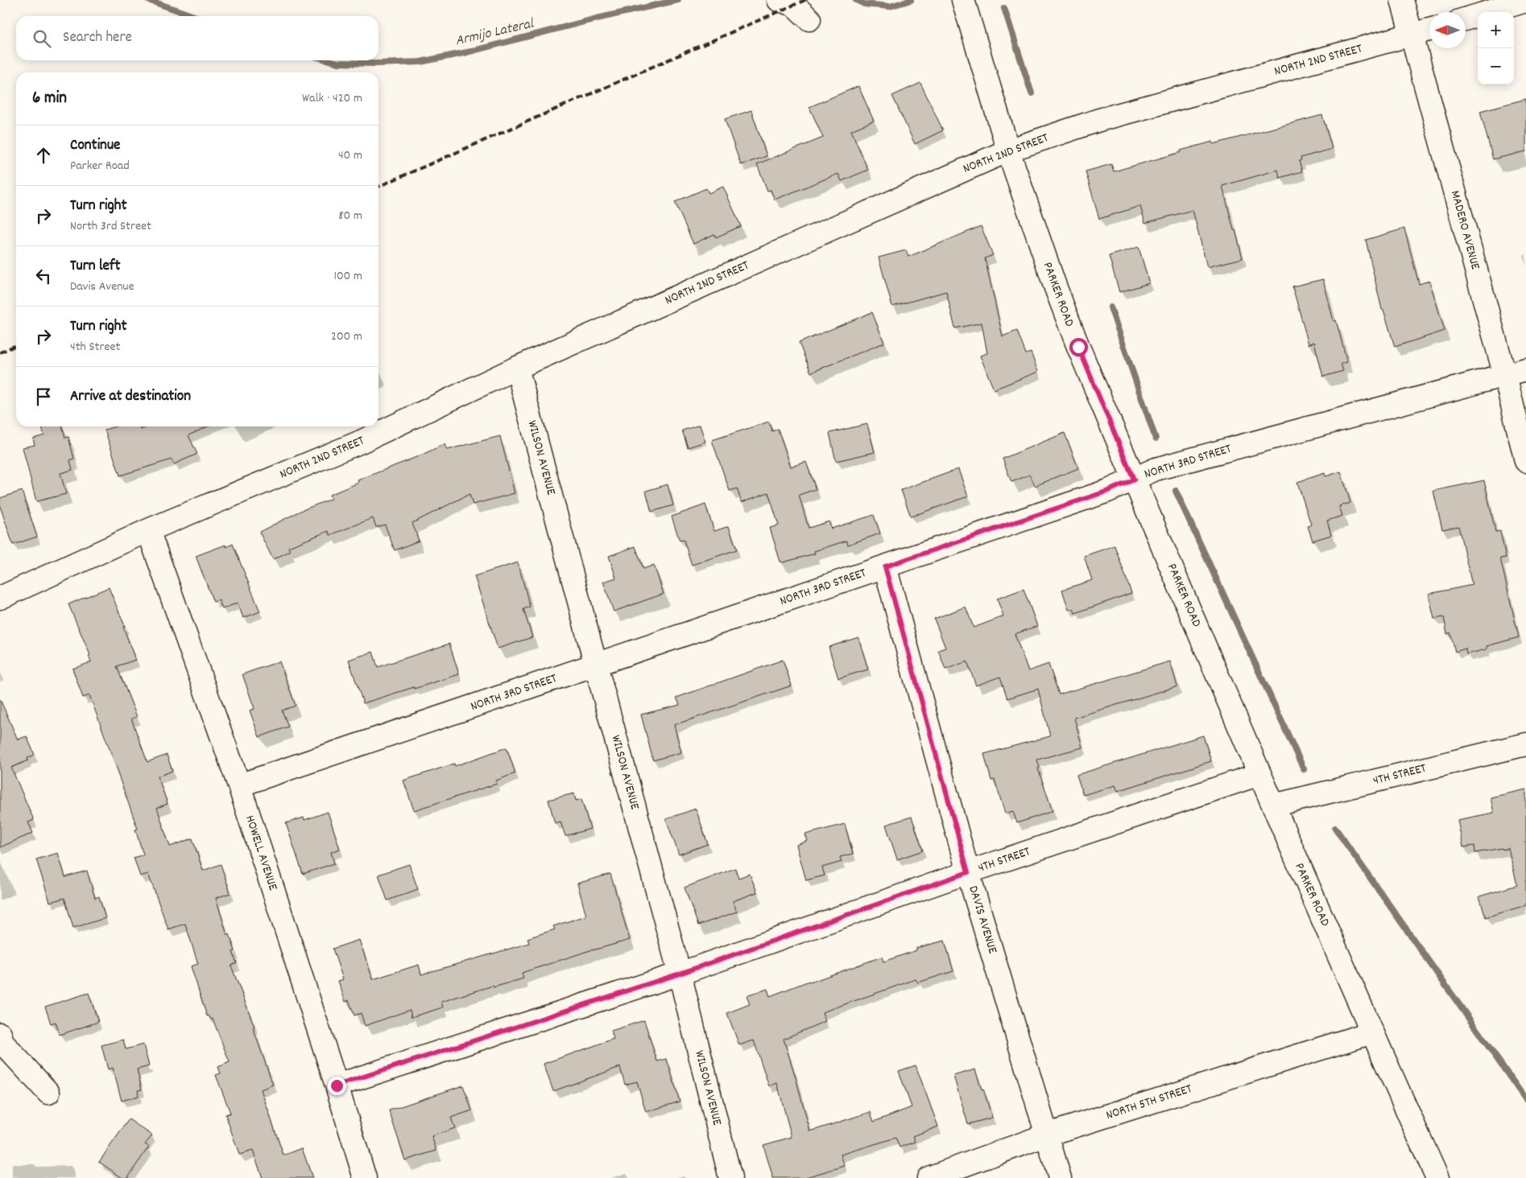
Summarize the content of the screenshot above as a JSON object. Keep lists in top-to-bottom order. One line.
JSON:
{"streets":{"street":["NORTH 2ND STREET","MADERO AVENUE","PARKER ROAD","WILSON AVENUE","NORTH 3RD STREET","4TH STREET","HOWELL AVENUE","DAVIS AVENUE","NORTH 5TH STREET"]},"crossings":[["NORTH 2ND STREET","MADERO AVENUE"],["NORTH 2ND STREET","PARKER ROAD"],["NORTH 2ND STREET","WILSON AVENUE"],["NORTH 2ND STREET","HOWELL AVENUE"],["MADERO AVENUE","NORTH 3RD STREET"],["PARKER ROAD","NORTH 3RD STREET"],["PARKER ROAD","4TH STREET"],["PARKER ROAD","NORTH 5TH STREET"],["WILSON AVENUE","NORTH 3RD STREET"],["WILSON AVENUE","4TH STREET"],["NORTH 3RD STREET","HOWELL AVENUE"],["NORTH 3RD STREET","DAVIS AVENUE"],["4TH STREET","HOWELL AVENUE"],["4TH STREET","DAVIS AVENUE"],["DAVIS AVENUE","NORTH 5TH STREET"]],"water":["Armijo Lateral"],"north":"left","page":{"map_buttons":["+","−"],"search":"Search here","heading":["6 min","Walk · 420 m"],"list":[["Continue","Parker Road","40 m"],["Turn right","North 3rd Street","80 m"],["Turn left","Davis Avenue","100 m"],["Turn right","4th Street","200 m"],"Arrive at destination"]}}
